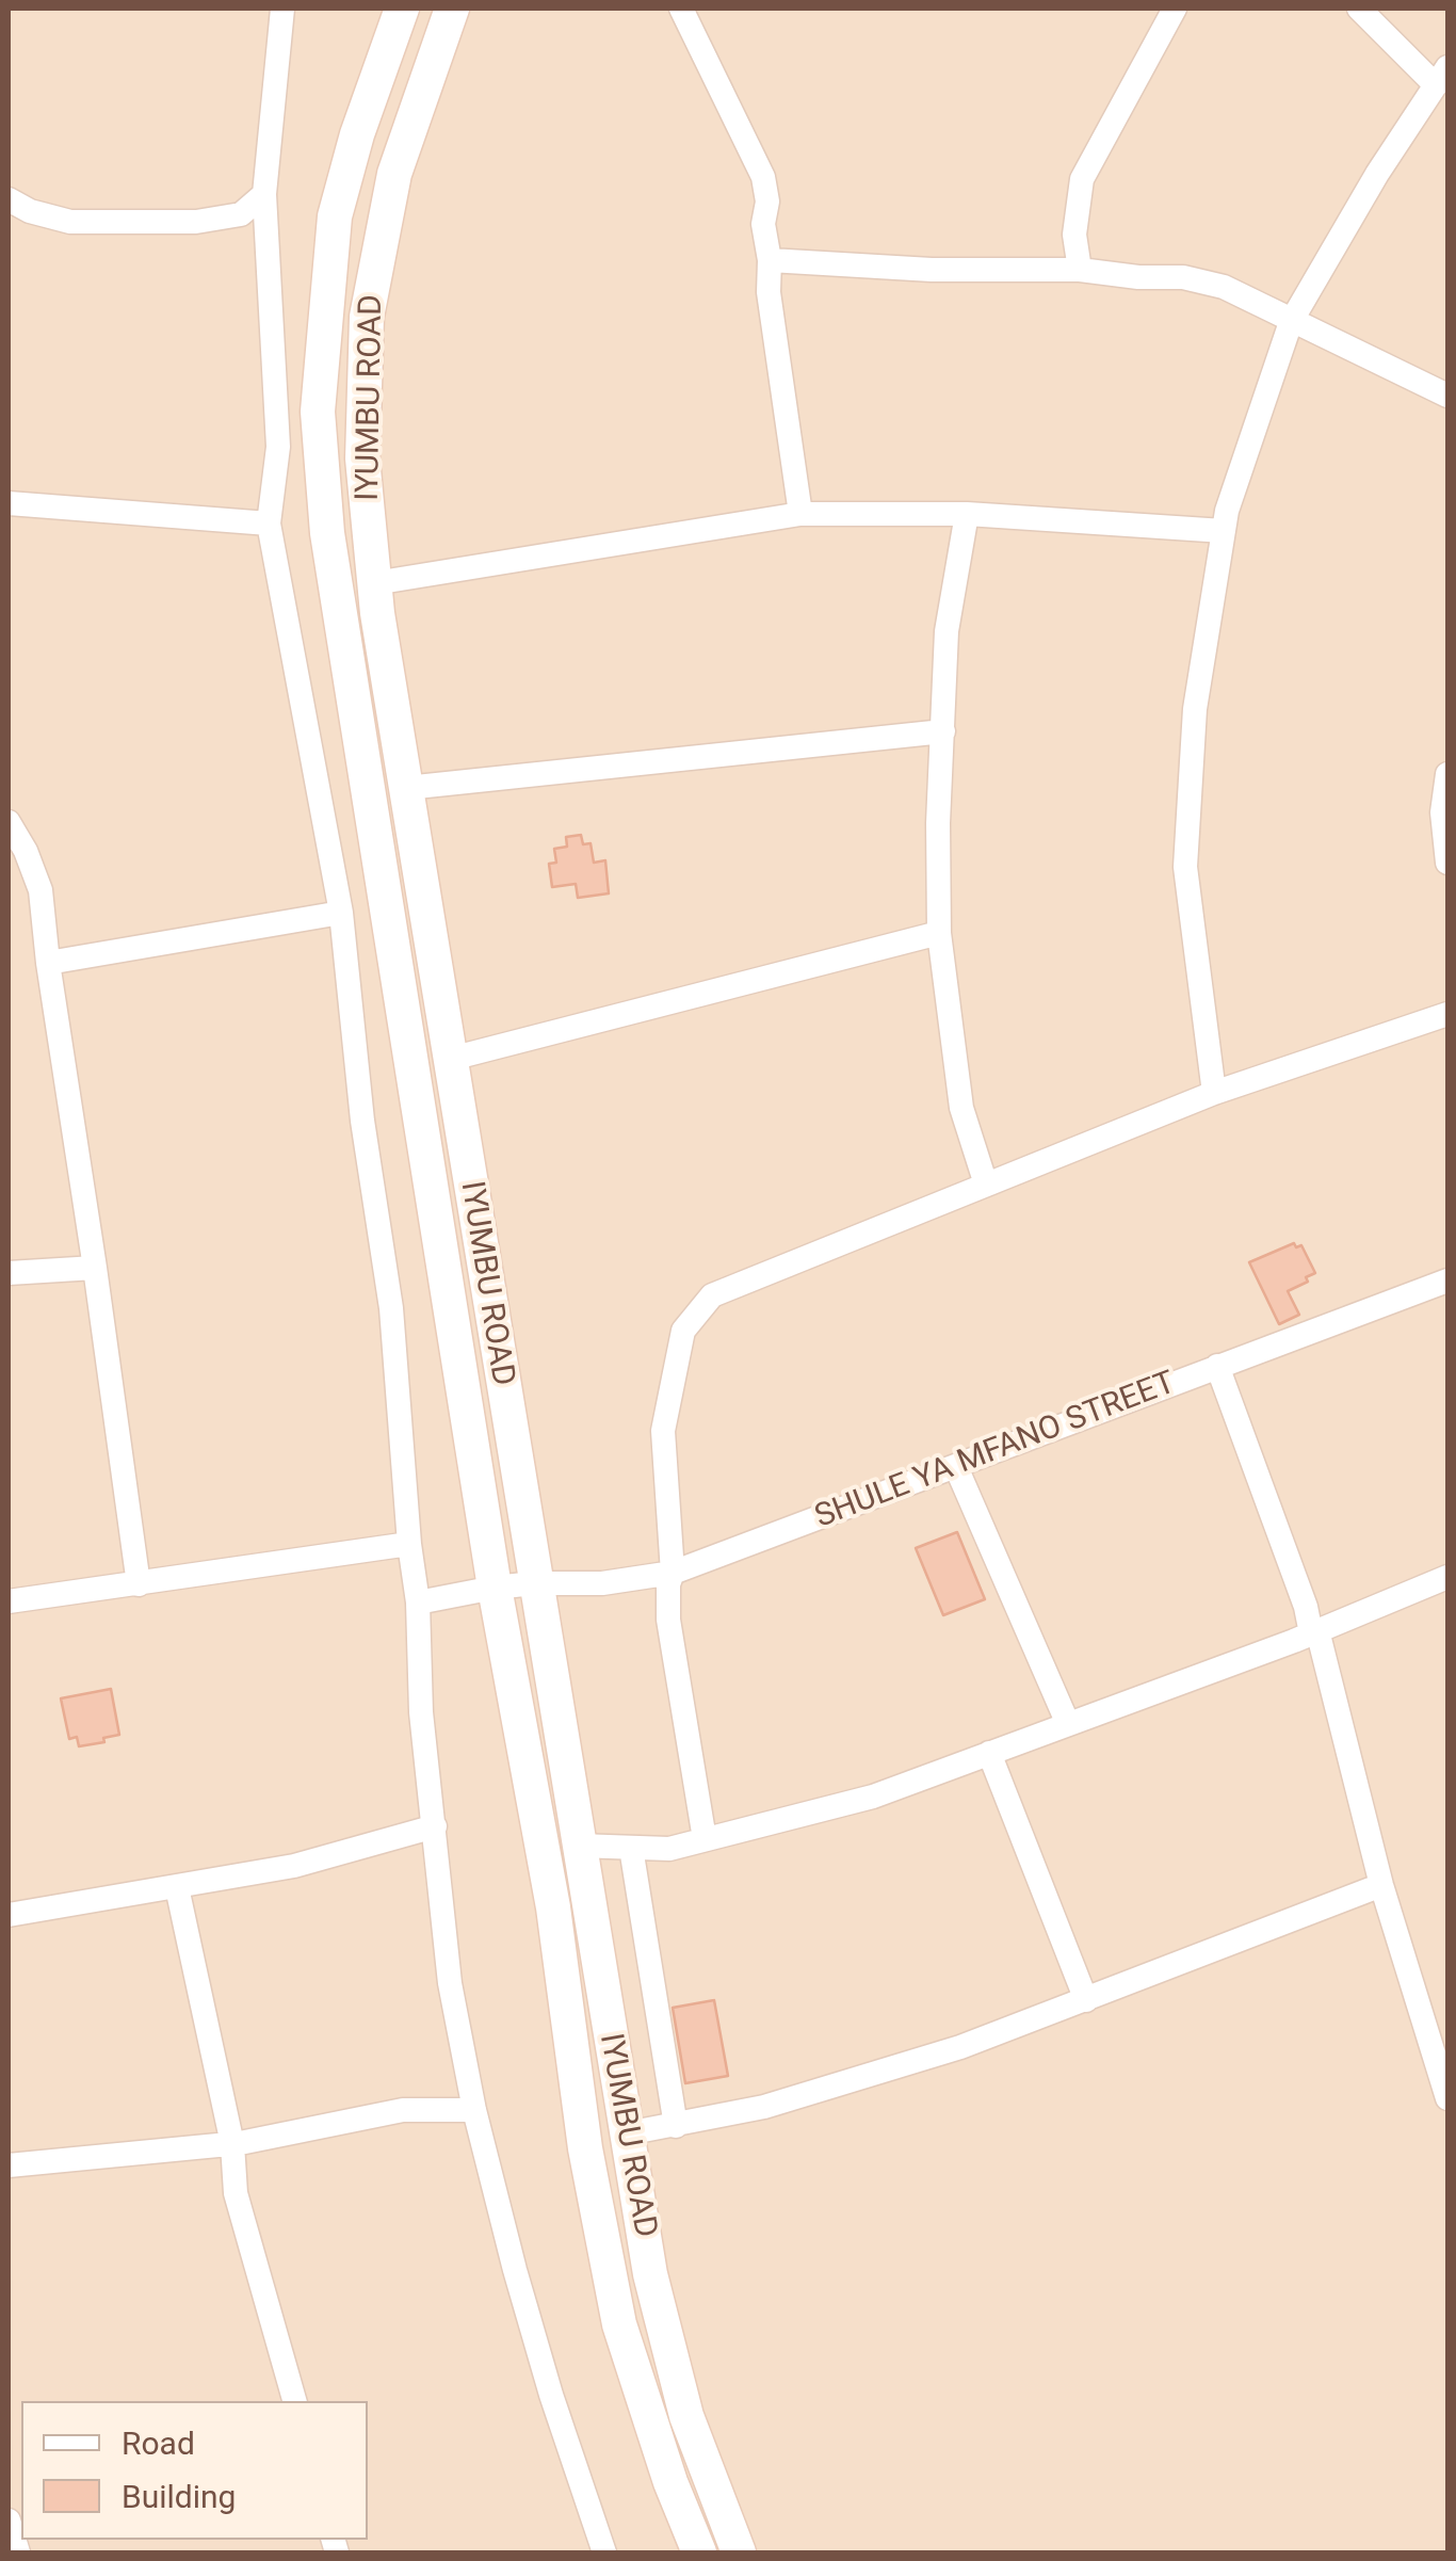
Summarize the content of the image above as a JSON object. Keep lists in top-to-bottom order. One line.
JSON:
{"streets":{"main road":["IYUMBU ROAD"],"street":["SHULE YA MFANO STREET"]},"crossings":[["IYUMBU ROAD","SHULE YA MFANO STREET"]],"legend":["Road","Building"]}
